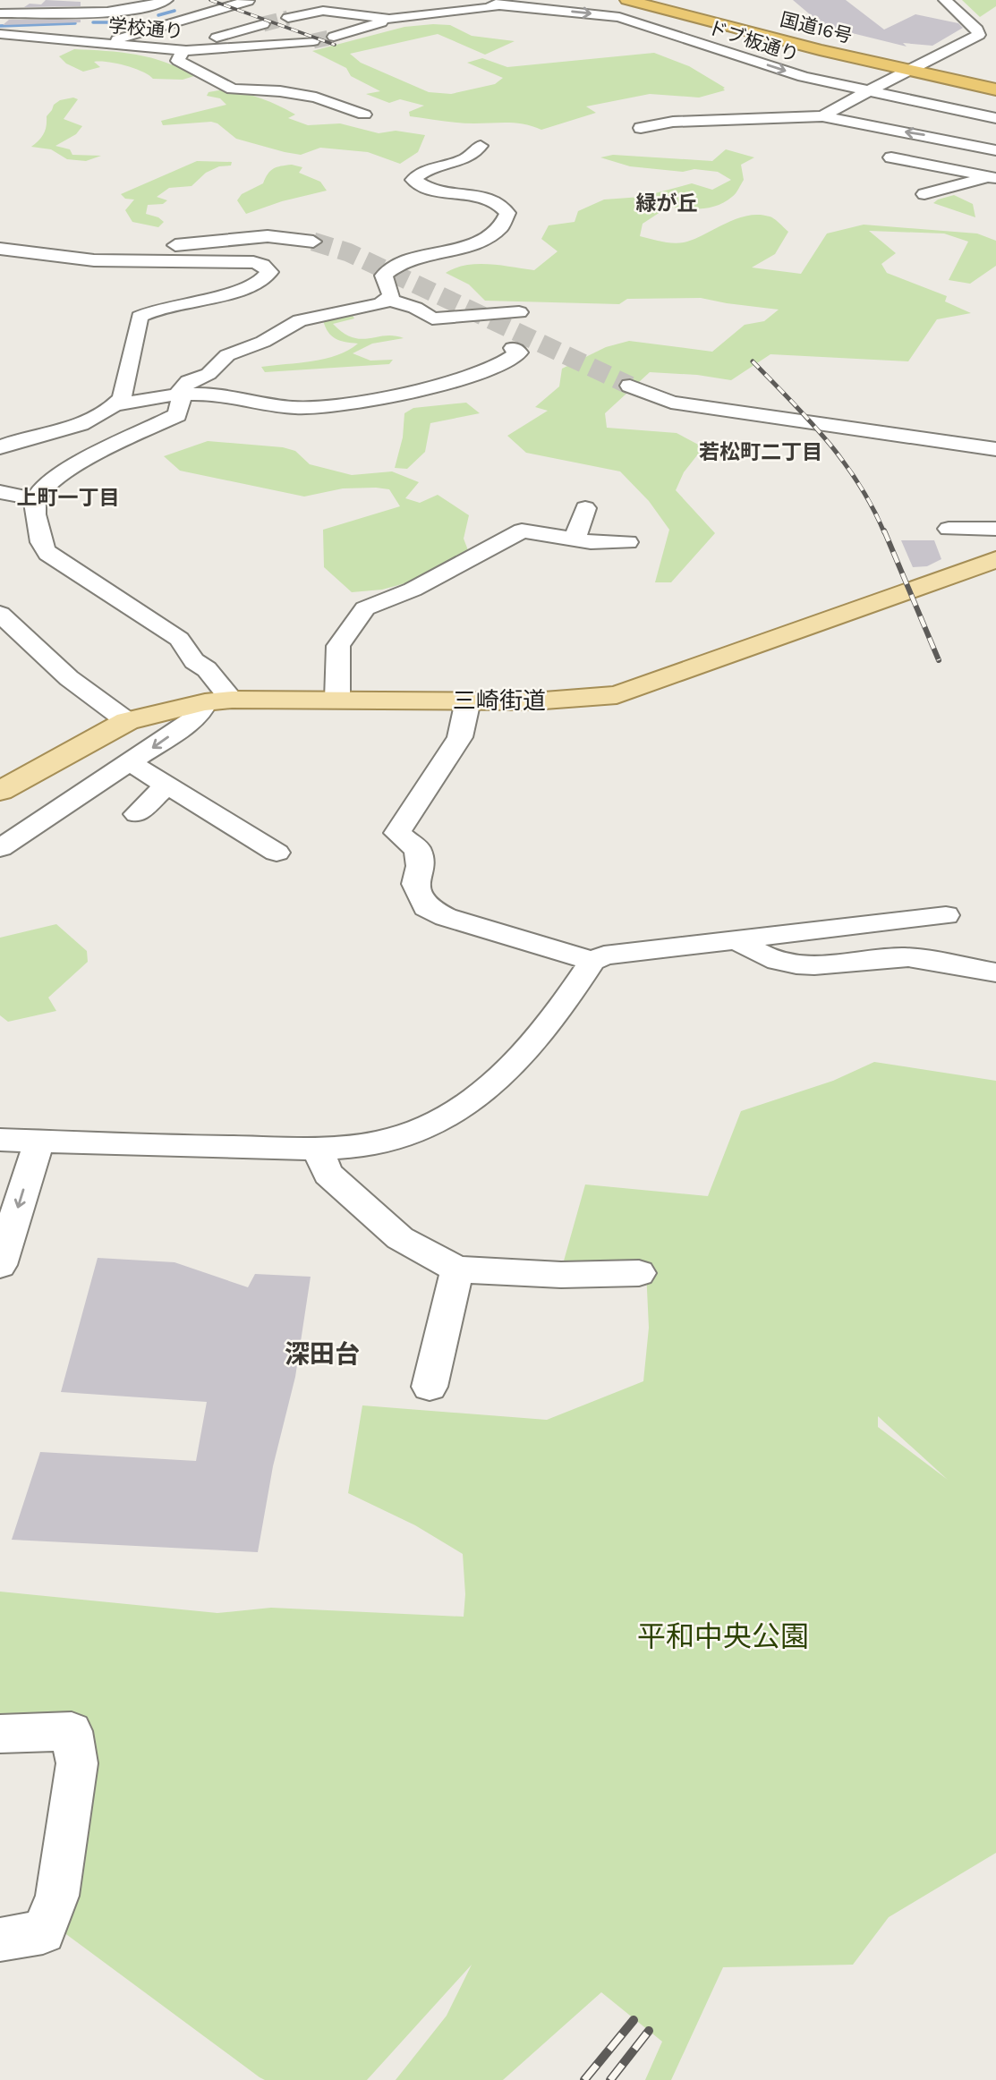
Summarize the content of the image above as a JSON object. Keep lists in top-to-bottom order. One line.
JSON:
{"streets":{"highway":["国道16号"],"main road":["三崎街道"],"street":["学校通り","ドブ板通り"]},"districts":["緑が丘","若松町二丁目","上町一丁目","深田台"],"parks":["平和中央公園"]}
